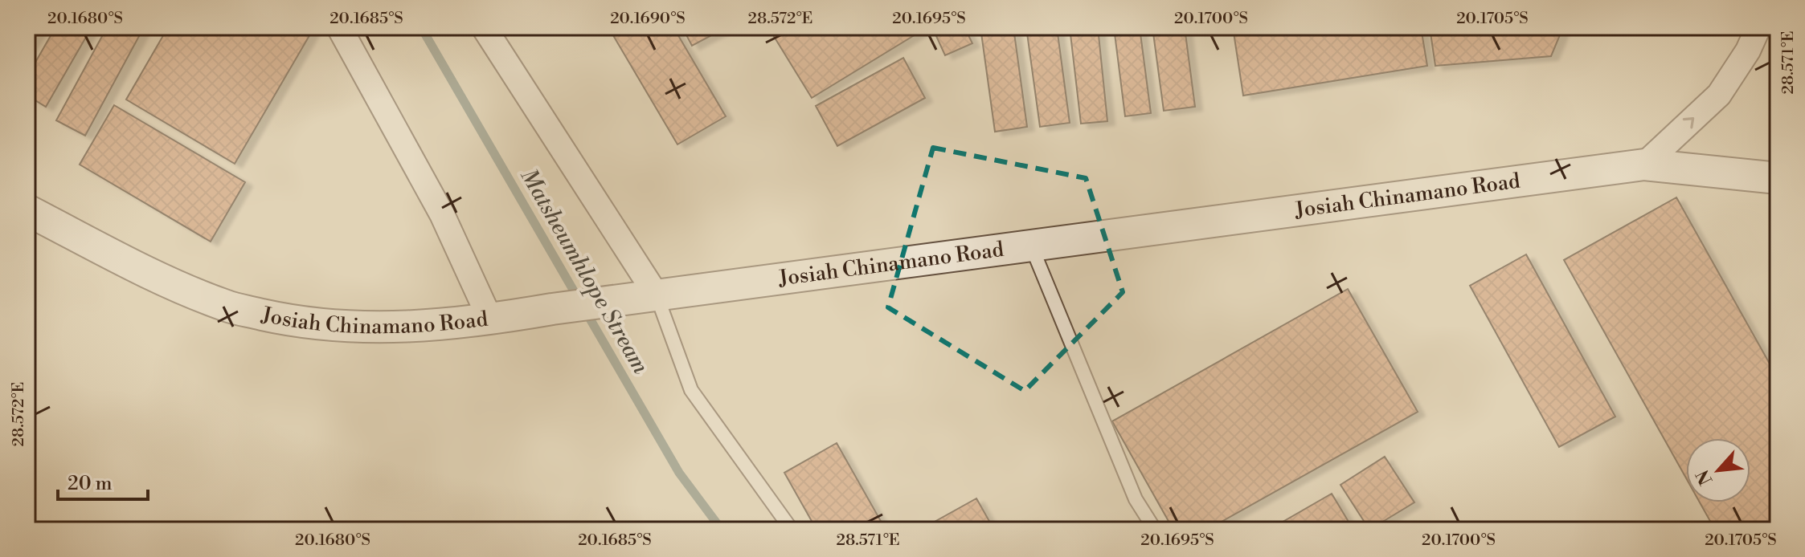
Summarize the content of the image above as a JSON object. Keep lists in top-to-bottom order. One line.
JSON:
{"streets":{"street":["Josiah Chinamano Road"]},"water":["Matsheumhlope Stream"],"scale_bar":"20 m","north":"bottom left","coordinates":["20.1680°S","20.1685°S","20.1690°S","28.572°E","20.1695°S","20.1700°S","20.1705°S","28.571°E"]}
